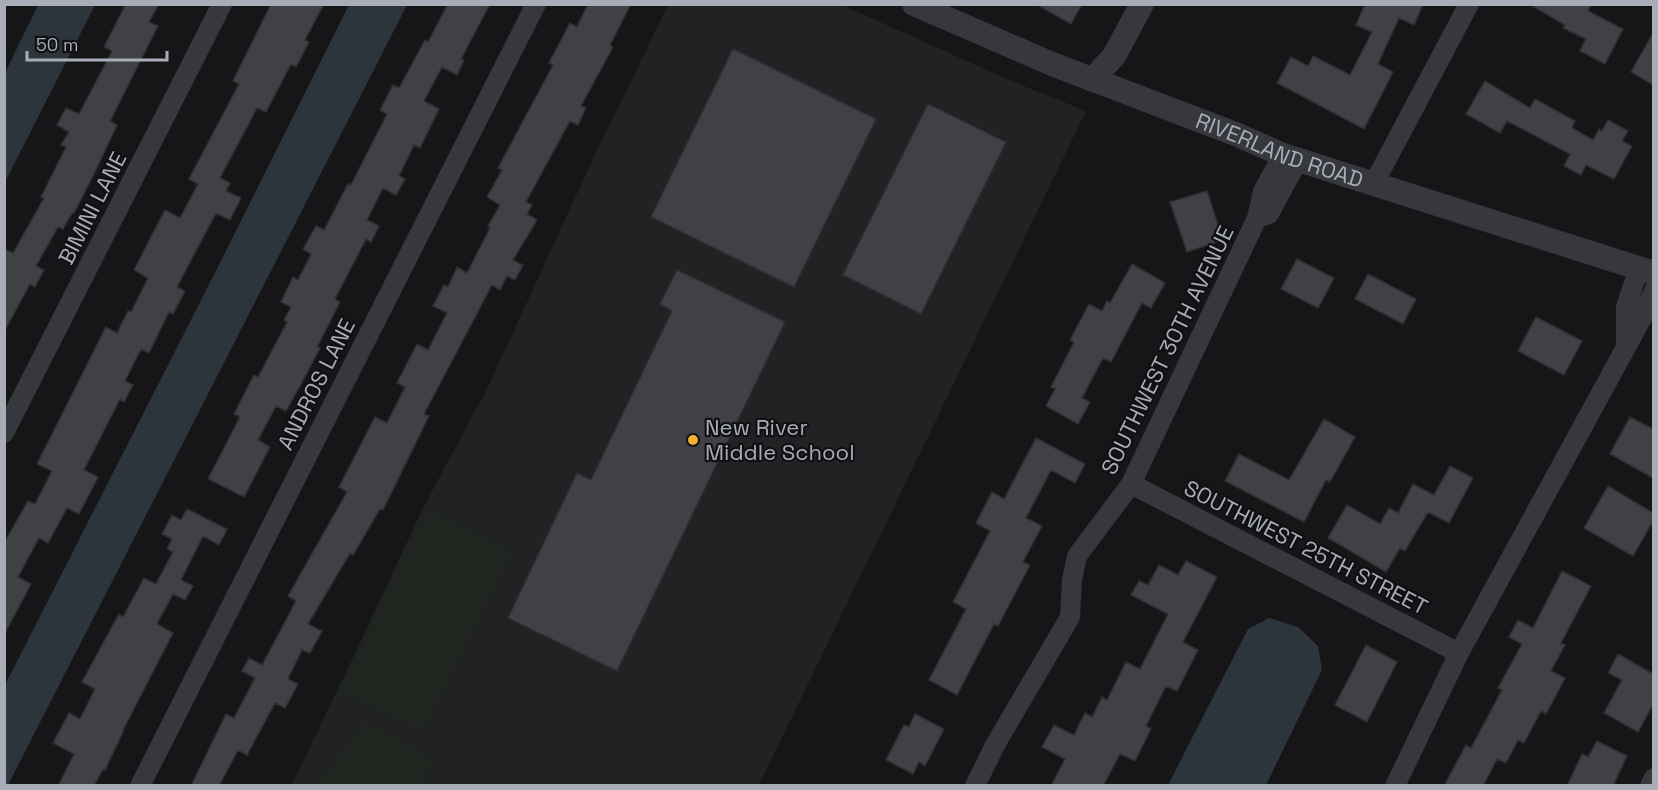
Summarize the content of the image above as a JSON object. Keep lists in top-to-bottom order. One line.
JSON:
{"streets":{"street":["RIVERLAND ROAD","BIMINI LANE","SOUTHWEST 30TH AVENUE","ANDROS LANE","SOUTHWEST 25TH STREET"]},"crossings":[["RIVERLAND ROAD","SOUTHWEST 30TH AVENUE"],["SOUTHWEST 30TH AVENUE","SOUTHWEST 25TH STREET"]],"places":["New River Middle School"],"scale_bar":"50 m"}
